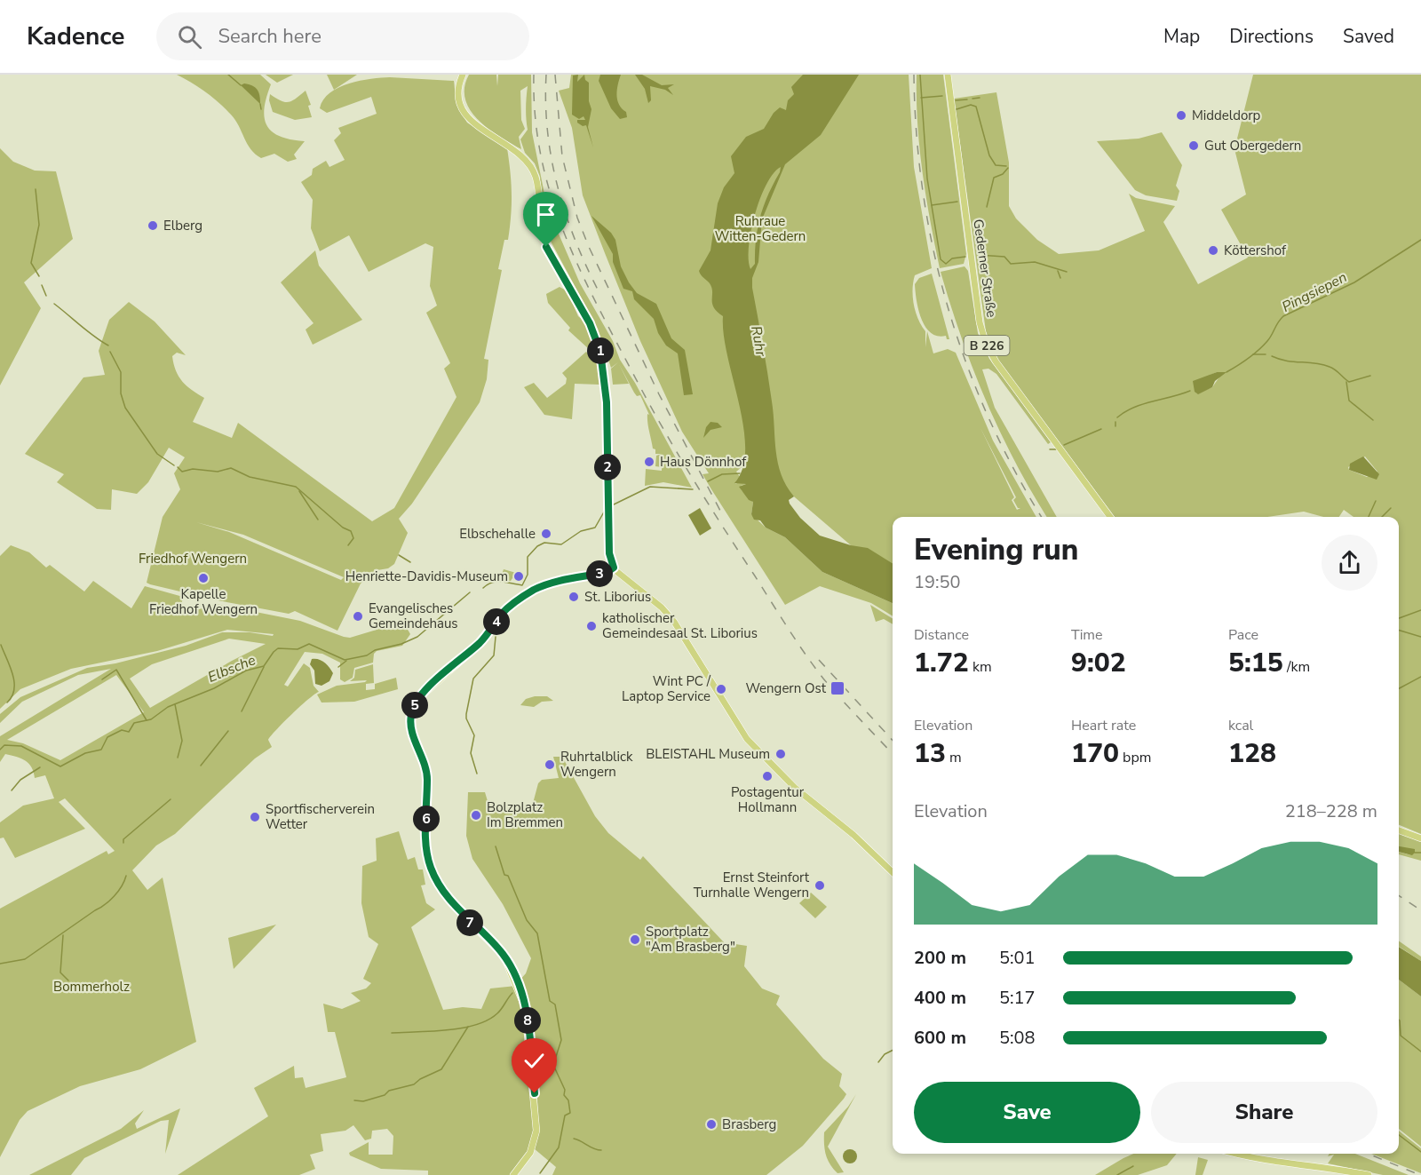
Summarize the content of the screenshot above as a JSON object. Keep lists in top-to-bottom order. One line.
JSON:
{"streets":{"main road":["Gederner Straße","B 226"]},"water":["Pingsiepen","Ruhr","Elbsche"],"parks":["Ruhraue Witten-Gedern","Friedhof Wengern","Bommerholz"],"places":{"other":["Middeldorp","Gut Obergedern","Elberg","Köttershof","Haus Dönnhof","Elbschehalle","Henriette-Davidis-Museum","Kapelle Friedhof Wengern","St. Liborius","Evangelisches Gemeindehaus","katholischer Gemeindesaal St. Liborius","Wint PC / Laptop Service","BLEISTAHL Museum","Ruhrtalblick Wengern","Postagentur Hollmann","Bolzplatz Im Bremmen","Sportfischerverein Wetter","Ernst Steinfort Turnhalle Wengern","Sportplatz \"Am Brasberg\"","Brasberg"],"transit":["Wengern Ost"]},"page":{"header":"Kadence","search":"Search here","nav":["Map","Directions","Saved"],"pins":["1","2","3","4","5","6","7","8"],"heading":["Evening run","19:50"],"stats":[["Distance","1.72 km"],["Time","9:02"],["Pace","5:15 /km"],["Elevation","13 m"],["Heart rate","170 bpm"],["kcal","128"]],"chart":["Elevation","218–228 m"],"list":[{"name":"200 m","note":"5:01"},{"name":"400 m","note":"5:17"},{"name":"600 m","note":"5:08"}],"buttons":["Save","Share"]}}
